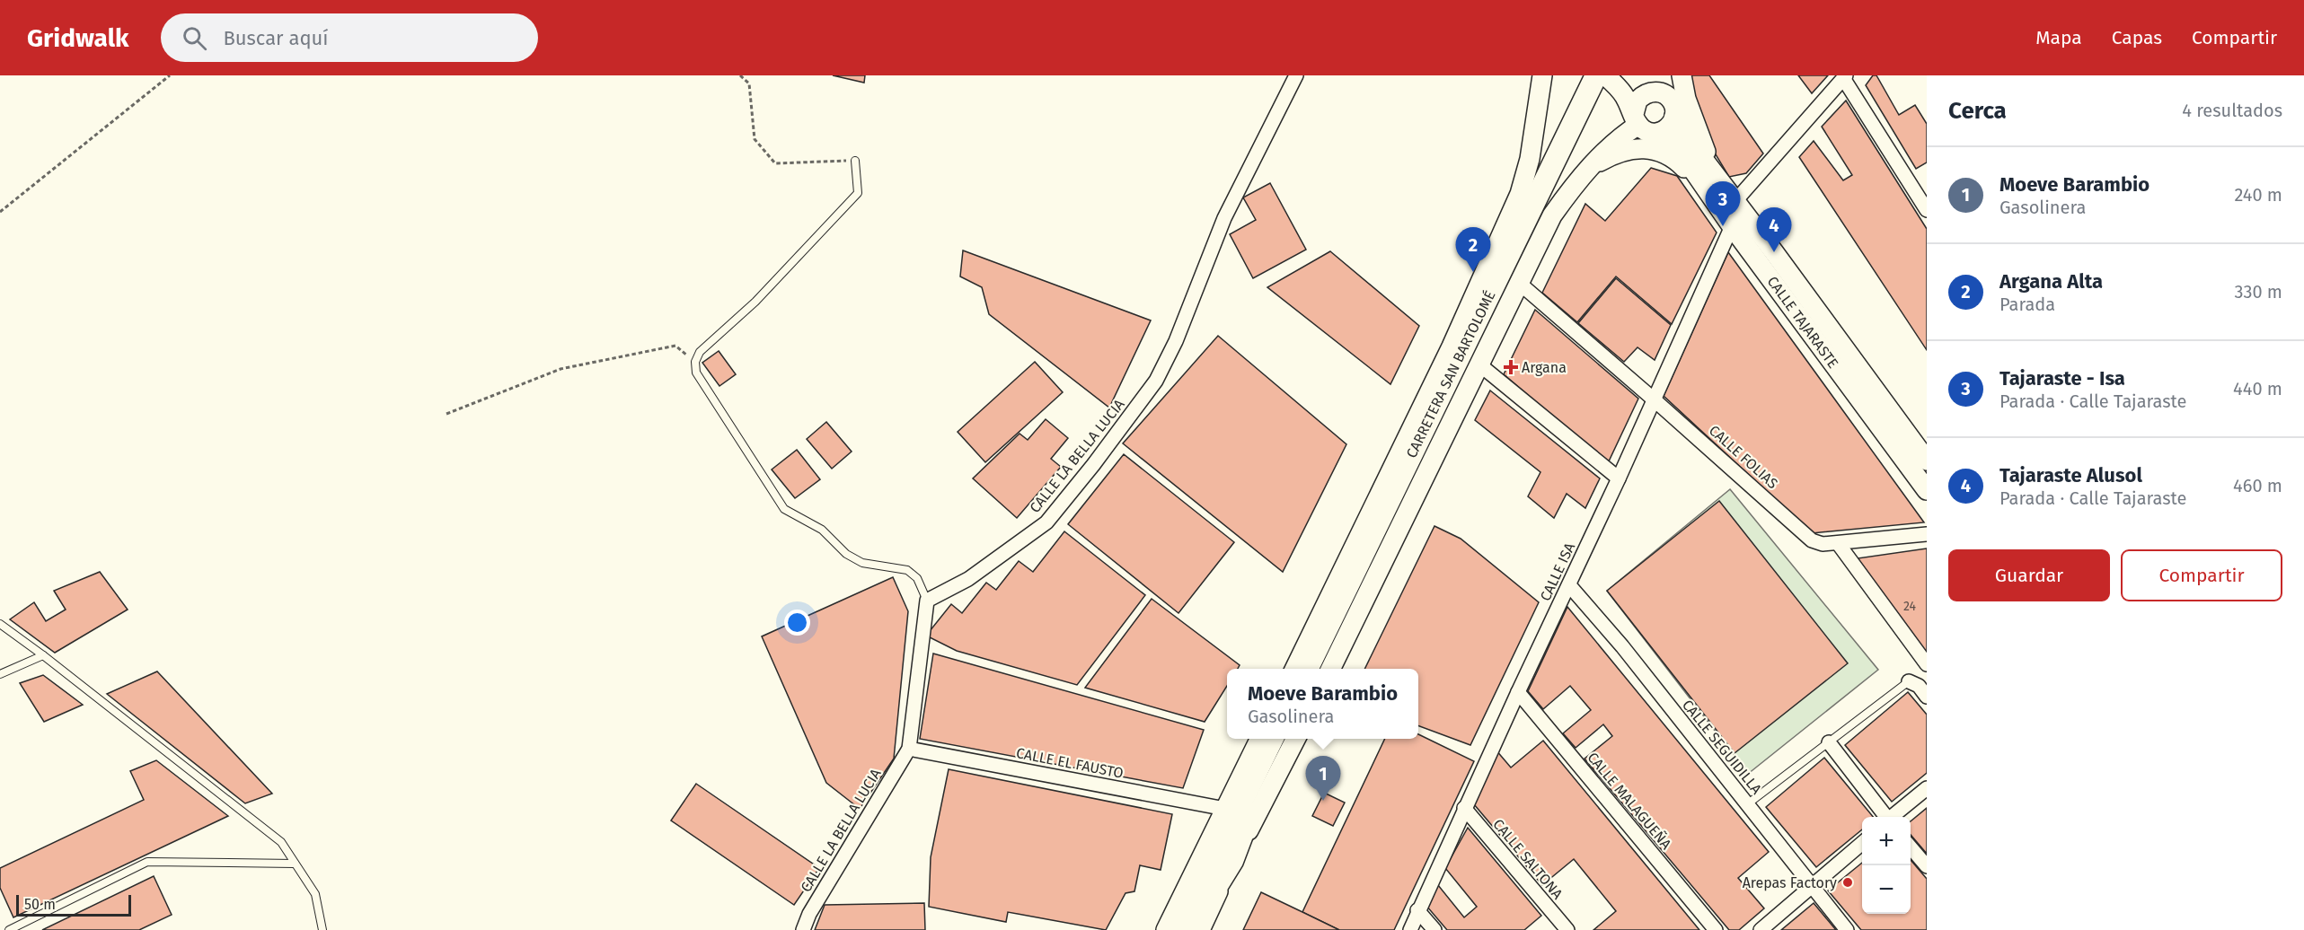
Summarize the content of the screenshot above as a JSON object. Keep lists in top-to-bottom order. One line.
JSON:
{"streets":{"main road":["CARRETERA SAN BARTOLOMÉ"],"street":["CALLE TAJARASTE","CALLE LA BELLA LUCIA","CALLE FOLIAS","CALLE ISA","CALLE SEGUIDILLA","CALLE EL FAUSTO","CALLE MALAGUEÑA","CALLE SALTONA"]},"crossings":[["CALLE TAJARASTE","CARRETERA SAN BARTOLOMÉ"],["CALLE TAJARASTE","CALLE ISA"],["CARRETERA SAN BARTOLOMÉ","CALLE FOLIAS"],["CALLE LA BELLA LUCIA","CALLE EL FAUSTO"],["CALLE FOLIAS","CALLE ISA"],["CALLE ISA","CALLE SEGUIDILLA"],["CALLE ISA","CALLE MALAGUEÑA"],["CALLE ISA","CALLE SALTONA"]],"places":{"health":["Argana"],"other":["Arepas Factory"]},"house_numbers":["24"],"scale_bar":"50 m","page":{"header":"Gridwalk","search":"Buscar aquí","nav":["Mapa","Capas","Compartir"],"heading":["Cerca","4 resultados"],"list":[{"mark":"1","name":"Moeve Barambio","note":"Gasolinera","value":"240 m"},{"mark":"2","name":"Argana Alta","note":"Parada","value":"330 m"},{"mark":"3","name":"Tajaraste - Isa","note":"Parada · Calle Tajaraste","value":"440 m"},{"mark":"4","name":"Tajaraste Alusol","note":"Parada · Calle Tajaraste","value":"460 m"}],"pins":["3","4","2","1"],"buttons":["Guardar","Compartir"],"popup":["Moeve Barambio","Gasolinera"],"map_buttons":["+","−"],"scale":"50 m"}}
